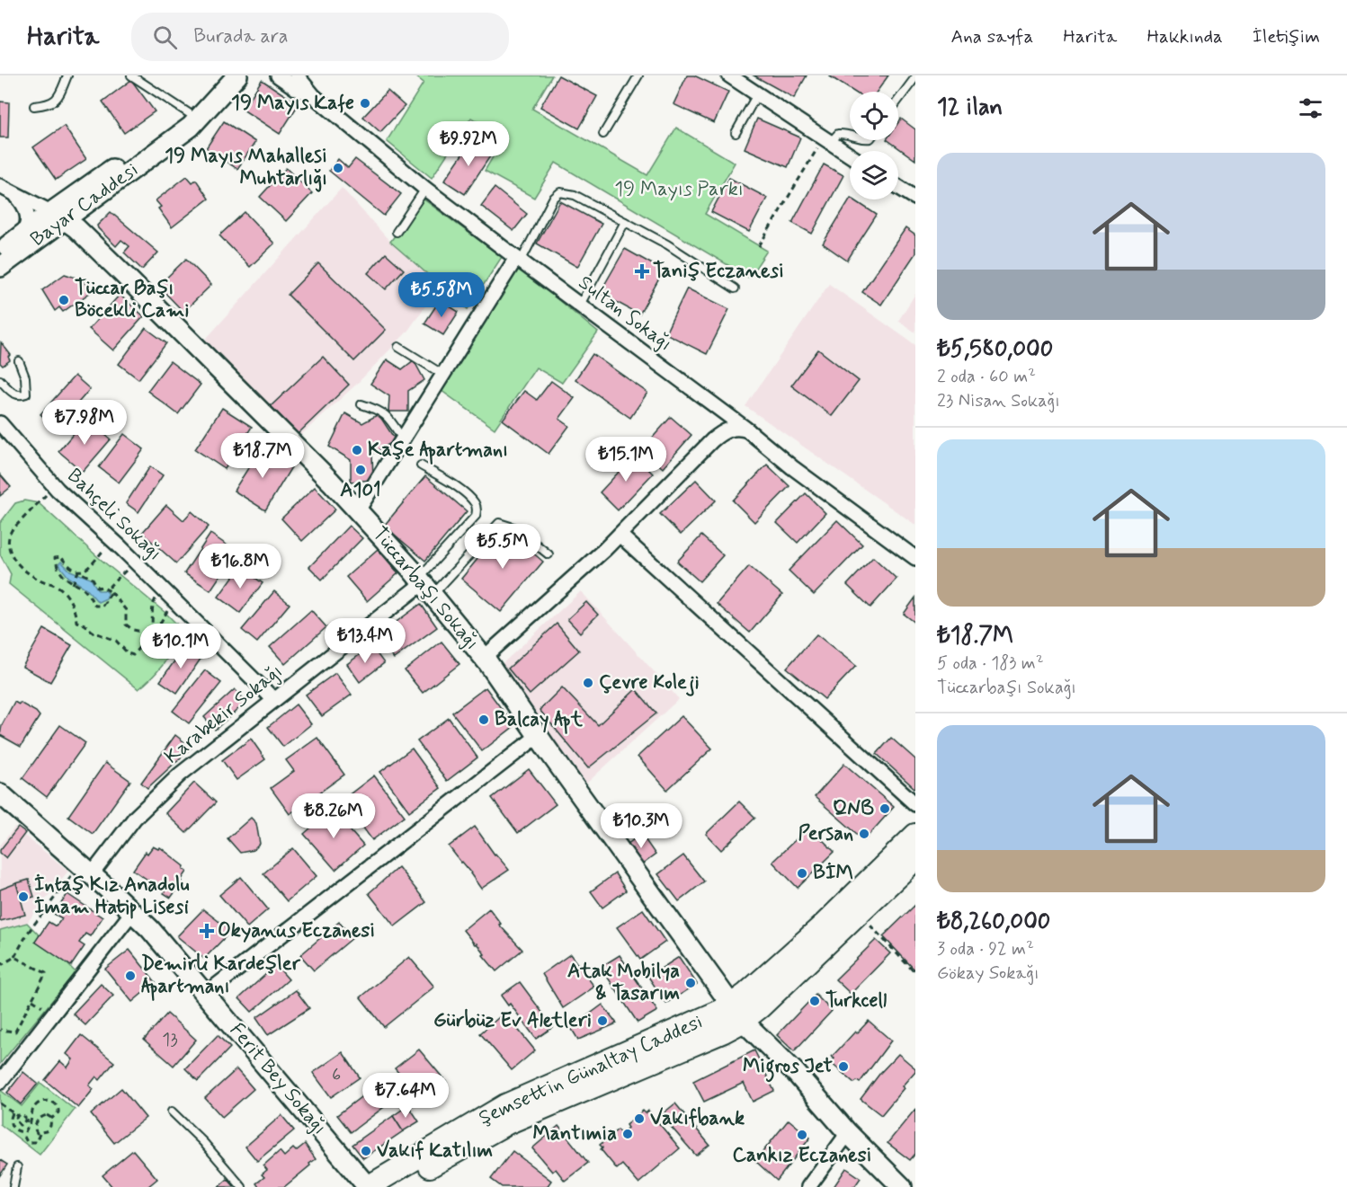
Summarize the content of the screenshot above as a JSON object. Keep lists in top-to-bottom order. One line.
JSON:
{"streets":{"main road":["Şemsettin Günaltay Caddesi"],"street":["Bayar Caddesi","Sultan Sokağı","Bahçeli Sokağı","Tüccarbaşı Sokağı","Karabekir Sokağı","Ferit Bey Sokağı"]},"crossings":[["Bayar Caddesi","Tüccarbaşı Sokağı"],["Bahçeli Sokağı","Karabekir Sokağı"],["Tüccarbaşı Sokağı","Karabekir Sokağı"],["Tüccarbaşı Sokağı","Şemsettin Günaltay Caddesi"],["Karabekir Sokağı","Ferit Bey Sokağı"],["Şemsettin Günaltay Caddesi","Ferit Bey Sokağı"]],"parks":["19 Mayıs Parkı"],"places":{"other":["19 Mayıs Kafe","19 Mayıs Mahallesi Muhtarlığı","Tüccar Başı Böcekli Cami","Kaşe Apartmanı","A101","Çevre Koleji","Balcay Apt","QNB","Persan","BİM","İntaş Kız Anadolu İmam Hatip Lisesi","Demirli Kardeşler Apartmanı","Atak Mobilya & Tasarım","Turkcell","Gürbüz Ev Aletleri","Migros Jet","Vakıfbank","Mantımia","Cankız Eczanesi","Vakıf Katılım"],"health":["Taniş Eczanesi","Okyanus Eczanesi"]},"house_numbers":["13","6"],"page":{"header":"Harita","search":"Burada ara","nav":["Ana sayfa","Harita","Hakkında","İletişim"],"heading":"12 ilan","price":["₺9.92M","₺5.58M","₺7.98M","₺18.7M","₺15.1M","₺5.5M","₺16.8M","₺13.4M","₺10.1M","₺8.26M","₺10.3M","₺7.64M"],"list":[{"name":"₺5,580,000","note":"2 oda · 60 m² · 23 Nisan Sokağı"},{"name":"₺18.7M","note":"5 oda · 183 m² · Tüccarbaşı Sokağı"},{"name":"₺8,260,000","note":"3 oda · 92 m² · Gökay Sokağı"}]}}
